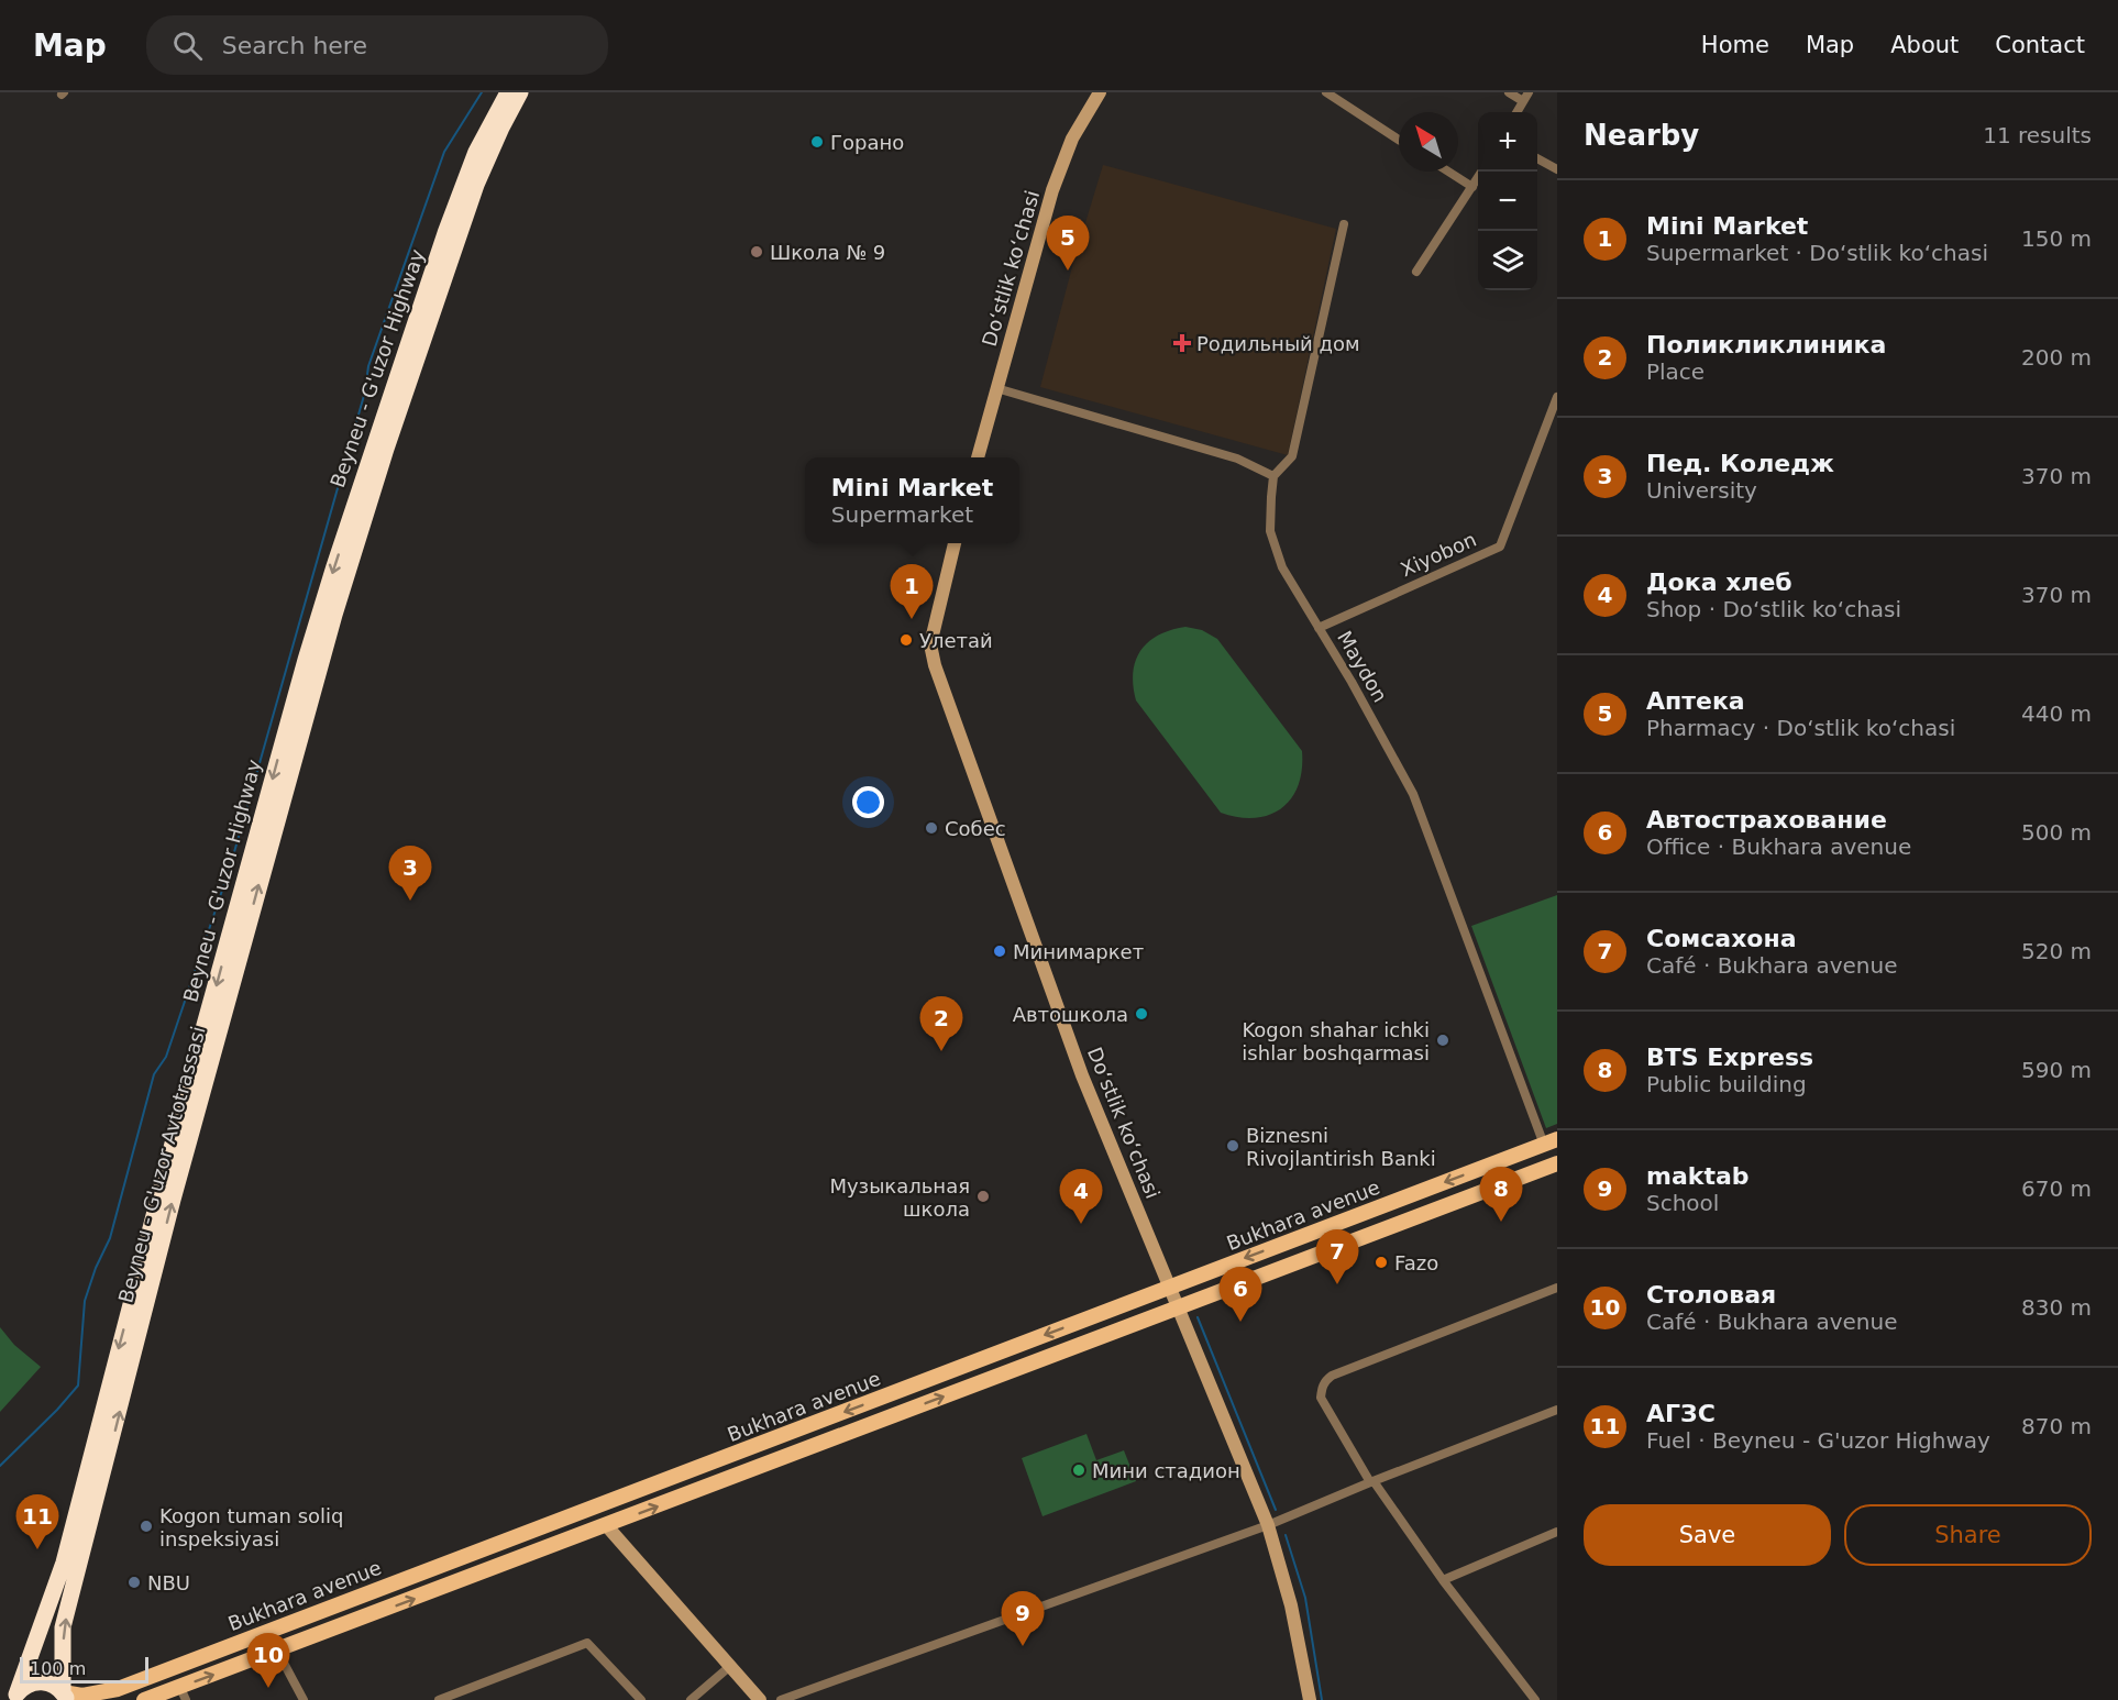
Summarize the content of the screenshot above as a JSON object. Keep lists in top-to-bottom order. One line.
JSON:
{"streets":{"highway":["Beyneu - G'uzor Highway","Beyneu - G'uzor Avtotrassasi"],"main road":["Bukhara avenue"],"street":["Do‘stlik ko‘chasi","Xiyobon","Maydon"]},"crossings":[["Do‘stlik ko‘chasi","Bukhara avenue"],["Beyneu - G'uzor Highway","Beyneu - G'uzor Avtotrassasi"],["Beyneu - G'uzor Highway","Bukhara avenue"],["Xiyobon","Maydon"],["Maydon","Bukhara avenue"],["Beyneu - G'uzor Avtotrassasi","Bukhara avenue"]],"one_way":["Beyneu - G'uzor Highway","Beyneu - G'uzor Avtotrassasi"],"places":{"other":["Горано","Школа № 9","Улетай","Собеc","Минимаркет","Автошкола","Kogon shahar ichki ishlar boshqarmasi","Biznesni Rivojlantirish Banki","Музыкальная школа","Fazo","Мини стадион","Kogon tuman soliq inspeksiyasi","NBU"],"health":["Родильный дом"]},"scale_bar":"100 m","north":"top left","page":{"header":"Map","search":"Search here","nav":["Home","Map","About","Contact"],"heading":["Nearby","11 results"],"map_buttons":["+","−"],"list":[{"mark":"1","name":"Mini Market","note":"Supermarket · Do‘stlik ko‘chasi","value":"150 m"},{"mark":"2","name":"Поликликлиника","note":"Place","value":"200 m"},{"mark":"3","name":"Пед. Коледж","note":"University","value":"370 m"},{"mark":"4","name":"Дока хлеб","note":"Shop · Do‘stlik ko‘chasi","value":"370 m"},{"mark":"5","name":"Аптека","note":"Pharmacy · Do‘stlik ko‘chasi","value":"440 m"},{"mark":"6","name":"Автострахование","note":"Office · Bukhara avenue","value":"500 m"},{"mark":"7","name":"Сомсахона","note":"Café · Bukhara avenue","value":"520 m"},{"mark":"8","name":"BTS Express","note":"Public building","value":"590 m"},{"mark":"9","name":"maktab","note":"School","value":"670 m"},{"mark":"10","name":"Столовая","note":"Café · Bukhara avenue","value":"830 m"},{"mark":"11","name":"АГЗС","note":"Fuel · Beyneu - G'uzor Highway","value":"870 m"}],"pins":["5","1","3","2","8","4","7","6","11","9","10"],"popup":["Mini Market","Supermarket"],"buttons":["Save","Share"],"scale":"100 m"}}
